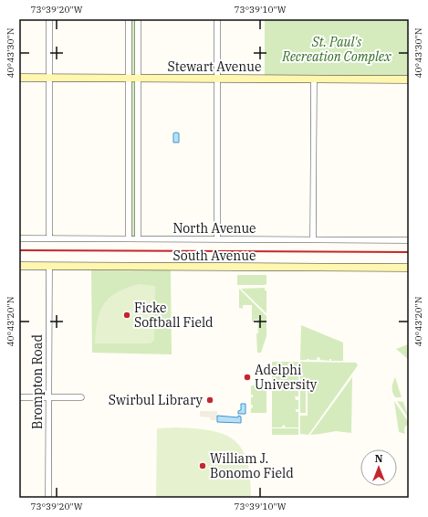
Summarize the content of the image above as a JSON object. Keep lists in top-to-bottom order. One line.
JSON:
{"streets":{"main road":["Stewart Avenue","South Avenue"],"street":["North Avenue","Brompton Road"]},"crossings":[["South Avenue","Brompton Road"]],"parks":["St. Paul's Recreation Complex"],"places":["Ficke Softball Field","Adelphi University","Swirbul Library","William J. Bonomo Field"],"north":"top","coordinates":["73°39'20\"W","73°39'10\"W","40°43'30\"N","40°43'20\"N"]}
